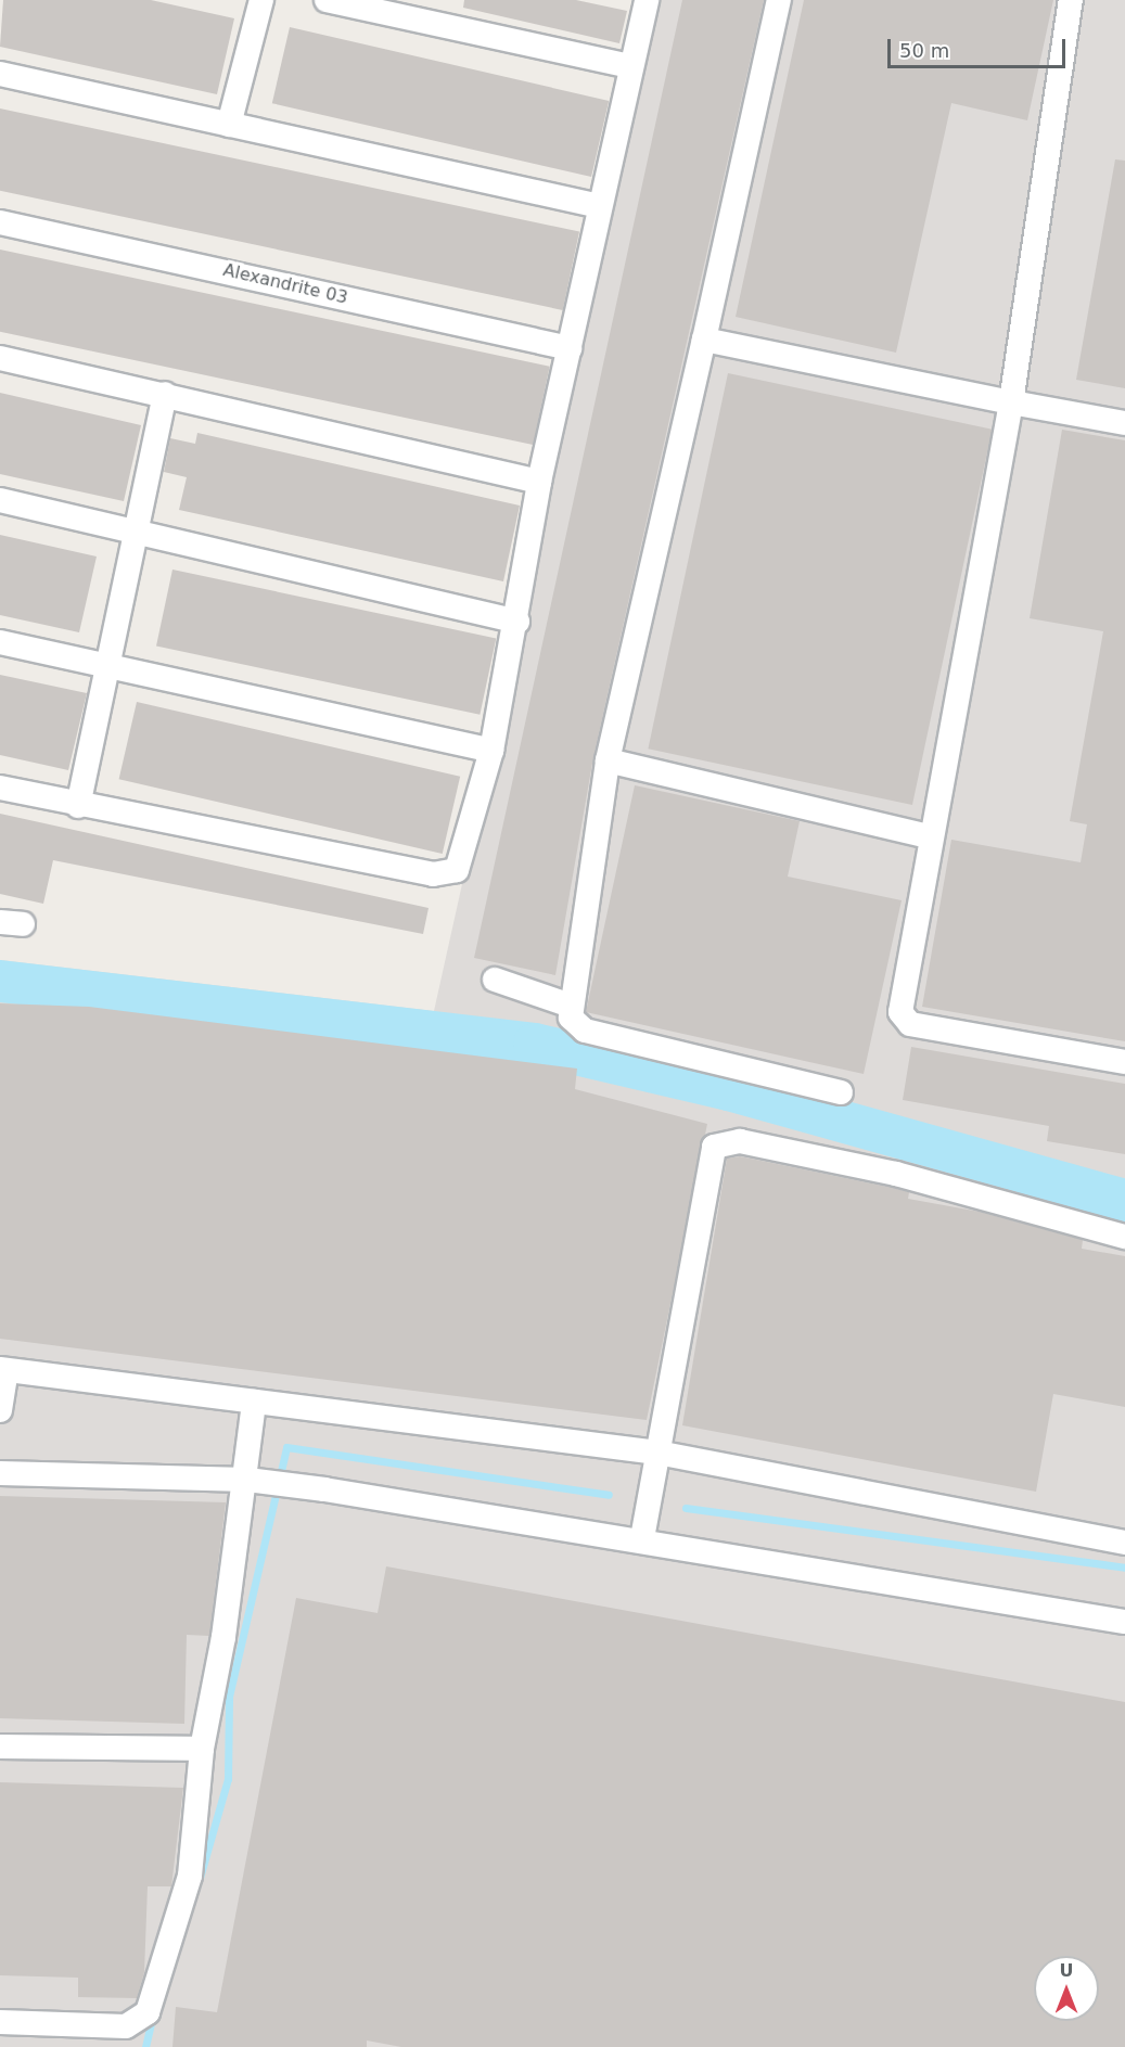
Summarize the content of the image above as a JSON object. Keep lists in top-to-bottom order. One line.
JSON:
{"streets":{"street":["Alexandrite 03"]},"scale_bar":"50 m","north":"top"}
